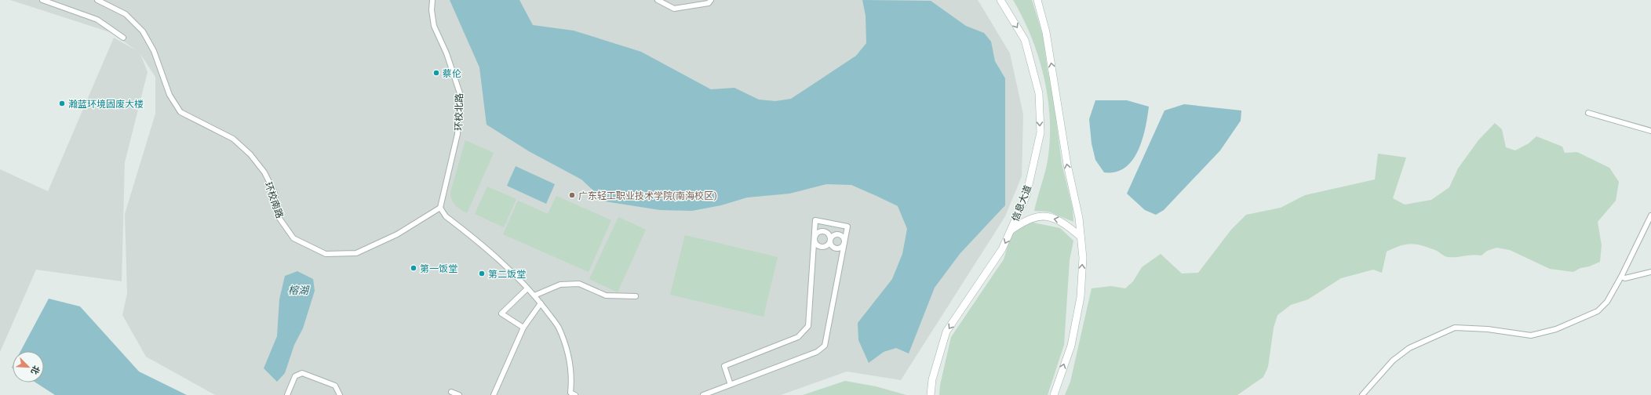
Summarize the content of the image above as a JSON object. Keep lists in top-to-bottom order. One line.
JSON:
{"streets":{"main road":["信息大道"],"street":["环校北路","环校南路"]},"crossings":[["环校北路","环校南路"]],"water":["榕湖"],"places":["蔡伦","瀚蓝环境固废大楼","广东轻工职业技术学院(南海校区)","第一饭堂","第二饭堂"],"north":"bottom right"}
